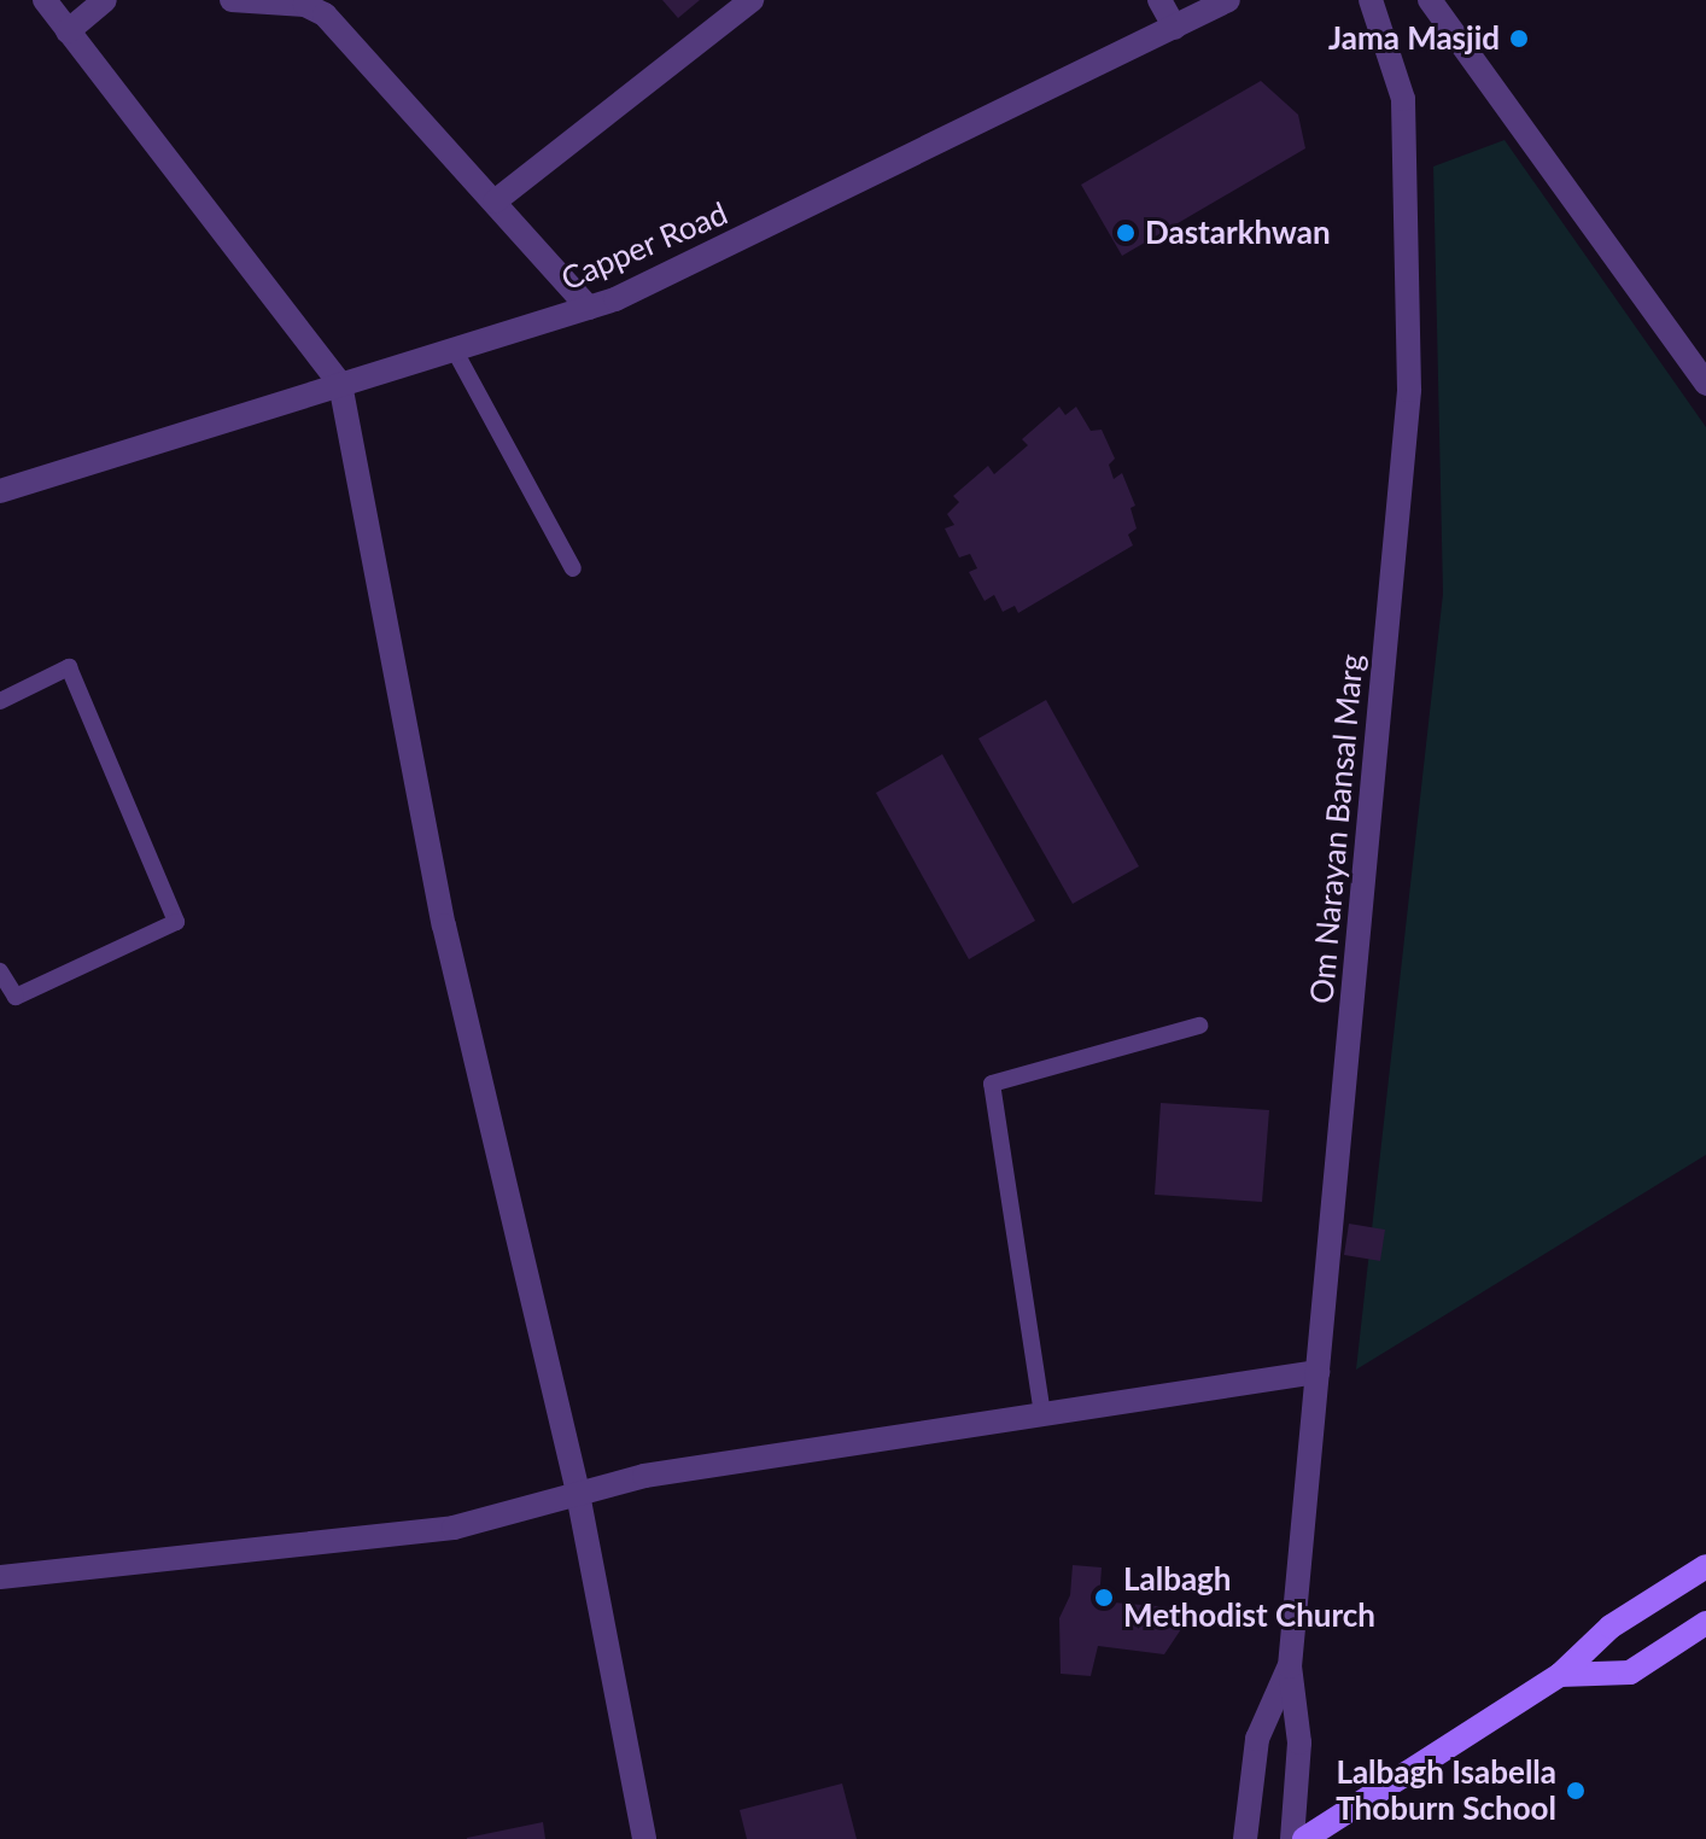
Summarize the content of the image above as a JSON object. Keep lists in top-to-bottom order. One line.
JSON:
{"streets":{"street":["Capper Road","Om Narayan Bansal Marg"]},"places":["Jama Masjid","Dastarkhwan","Lalbagh Methodist Church","Lalbagh Isabella Thoburn School"]}
